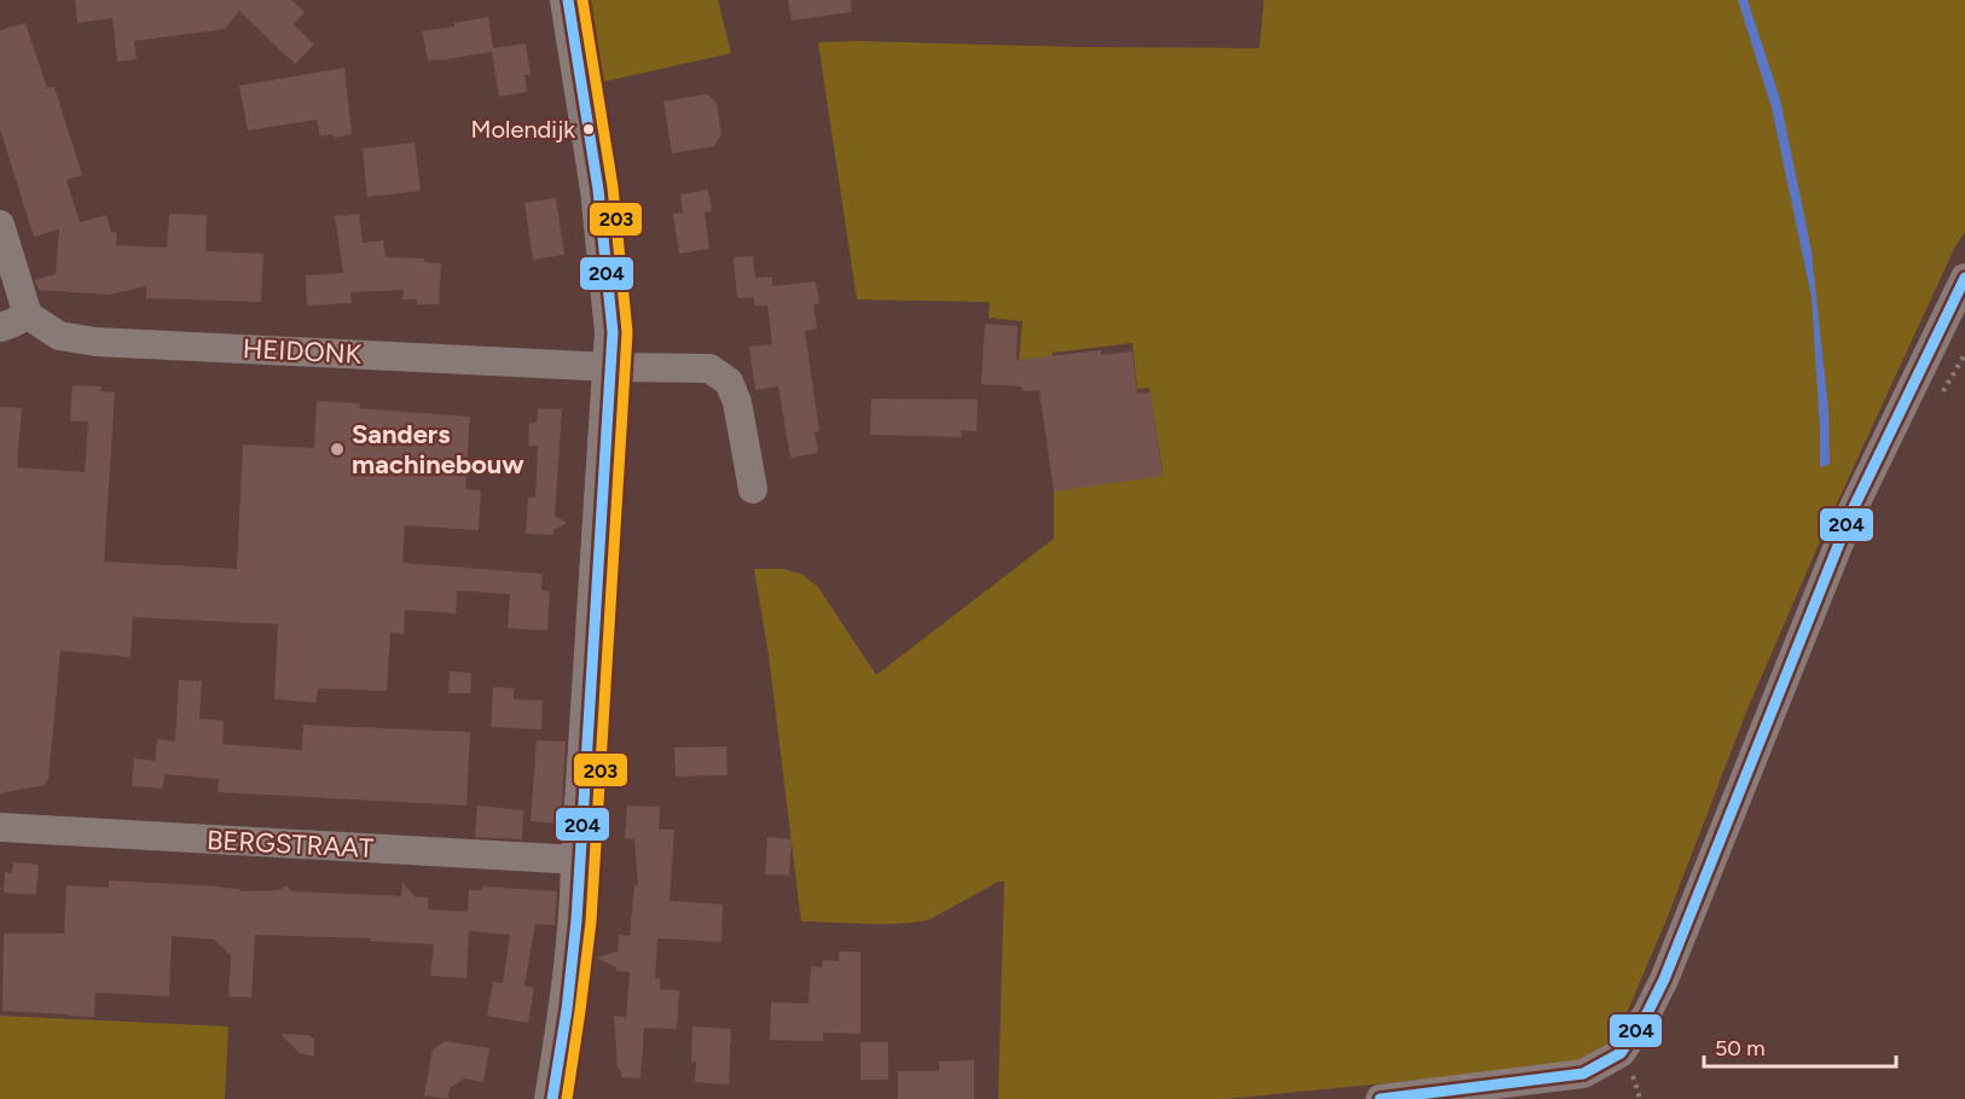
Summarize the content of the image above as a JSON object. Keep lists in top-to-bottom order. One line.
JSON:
{"streets":{"street":["HEIDONK","BERGSTRAAT"]},"places":["Molendijk","Sanders machinebouw"],"lines":["transit line 204","transit line 203"],"scale_bar":"50 m"}
